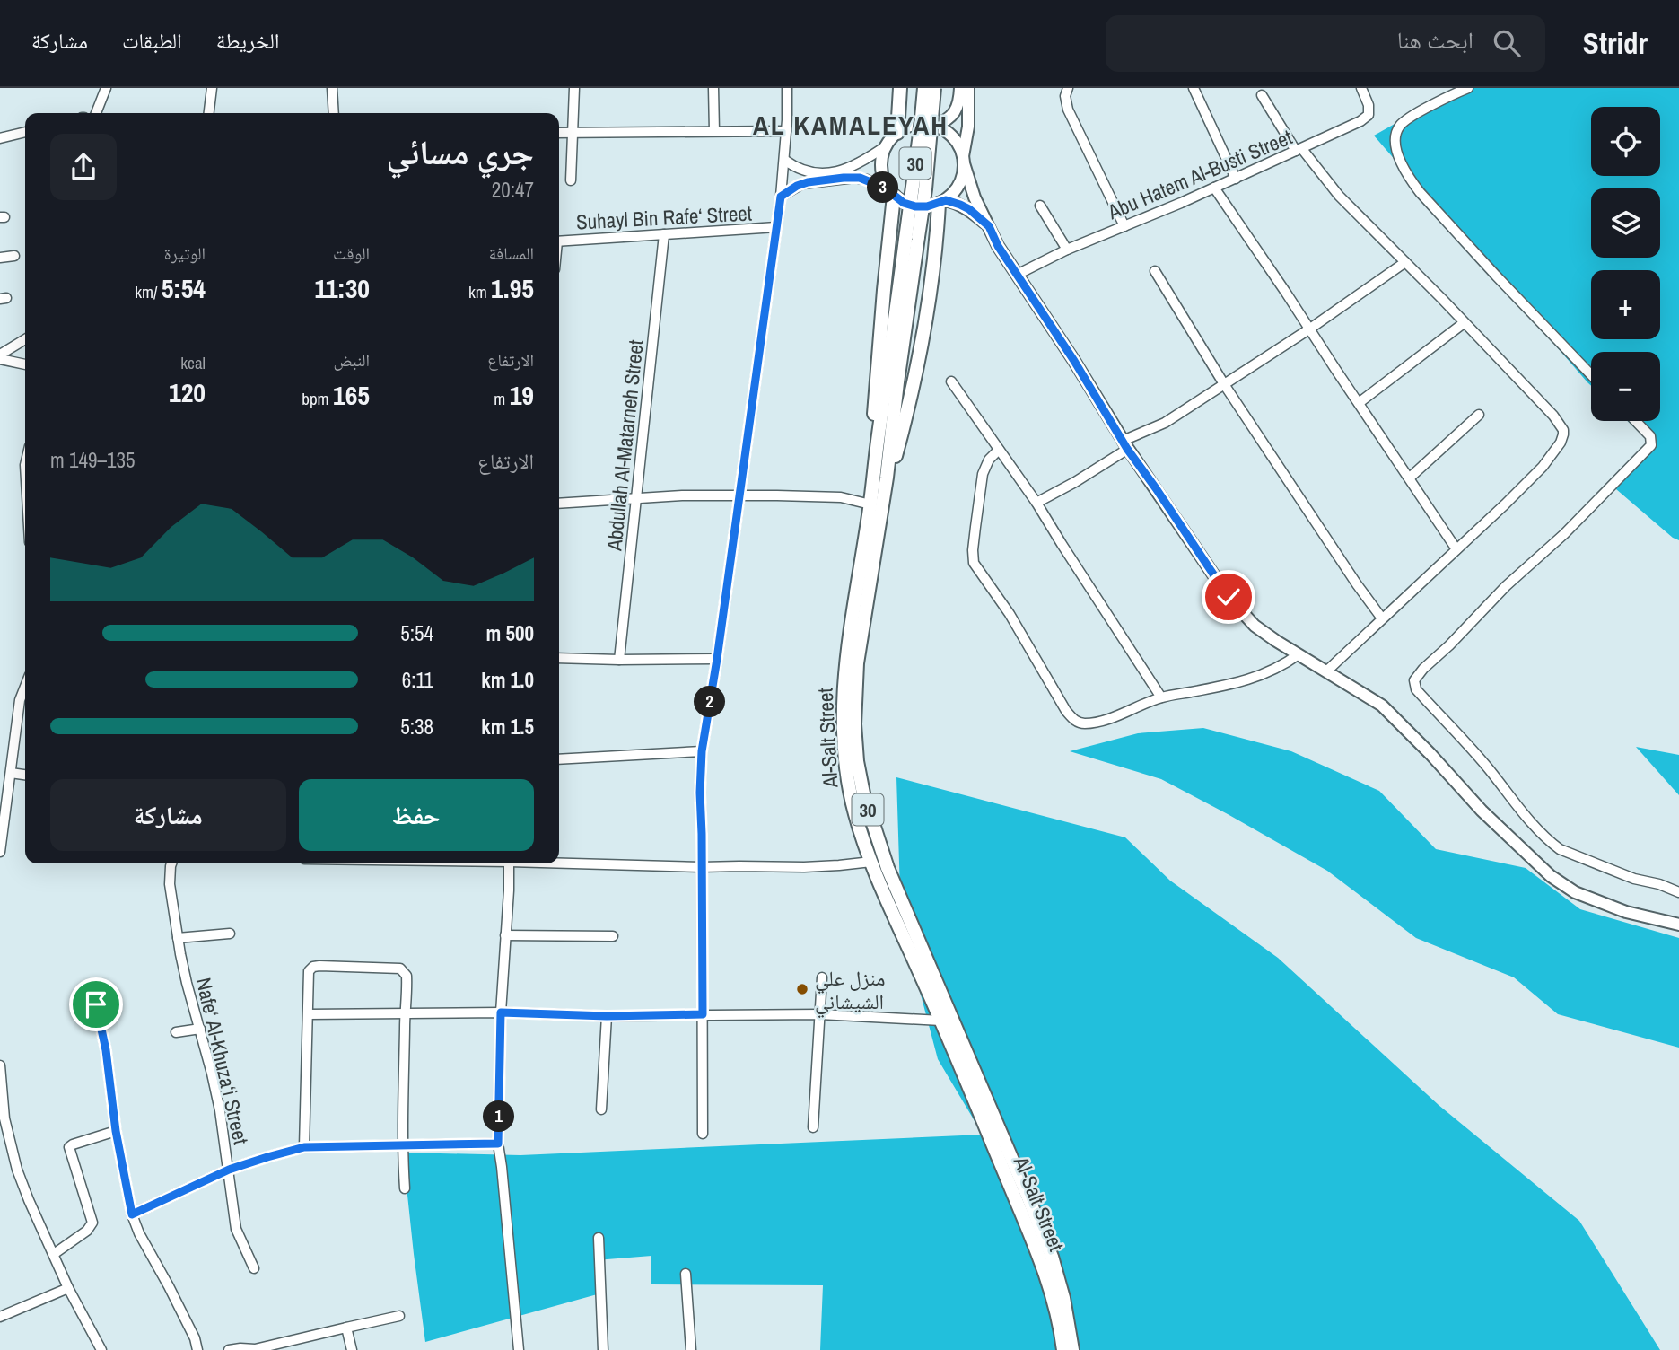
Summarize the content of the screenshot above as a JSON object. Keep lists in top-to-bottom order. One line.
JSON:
{"streets":{"main road":["30","Al-Salt Street"],"street":["Abu Hatem Al-Busti Street","Suhayl Bin Rafe‘ Street","Abdullah Al-Matarneh Street","Nafe‘ Al-Khuza‘i Street"]},"crossings":[["Suhayl Bin Rafe‘ Street","Abdullah Al-Matarneh Street"]],"districts":["AL KAMALEYAH"],"places":["منزل علي الشيشاني"],"page":{"header":"Stridr","search":"ابحث هنا","nav":["الخريطة","الطبقات","مشاركة"],"map_buttons":["+","−"],"heading":["جري مسائي","20:47"],"pins":["3","2","1"],"stats":[["المسافة","1.95 km"],["الوقت","11:30"],["الوتيرة","5:54 /km"],["الارتفاع","19 m"],["النبض","165 bpm"],["kcal","120"]],"chart":["الارتفاع","135–149 m"],"list":[{"name":"500 m","note":"5:54"},{"name":"1.0 km","note":"6:11"},{"name":"1.5 km","note":"5:38"}],"buttons":["حفظ","مشاركة"]}}
